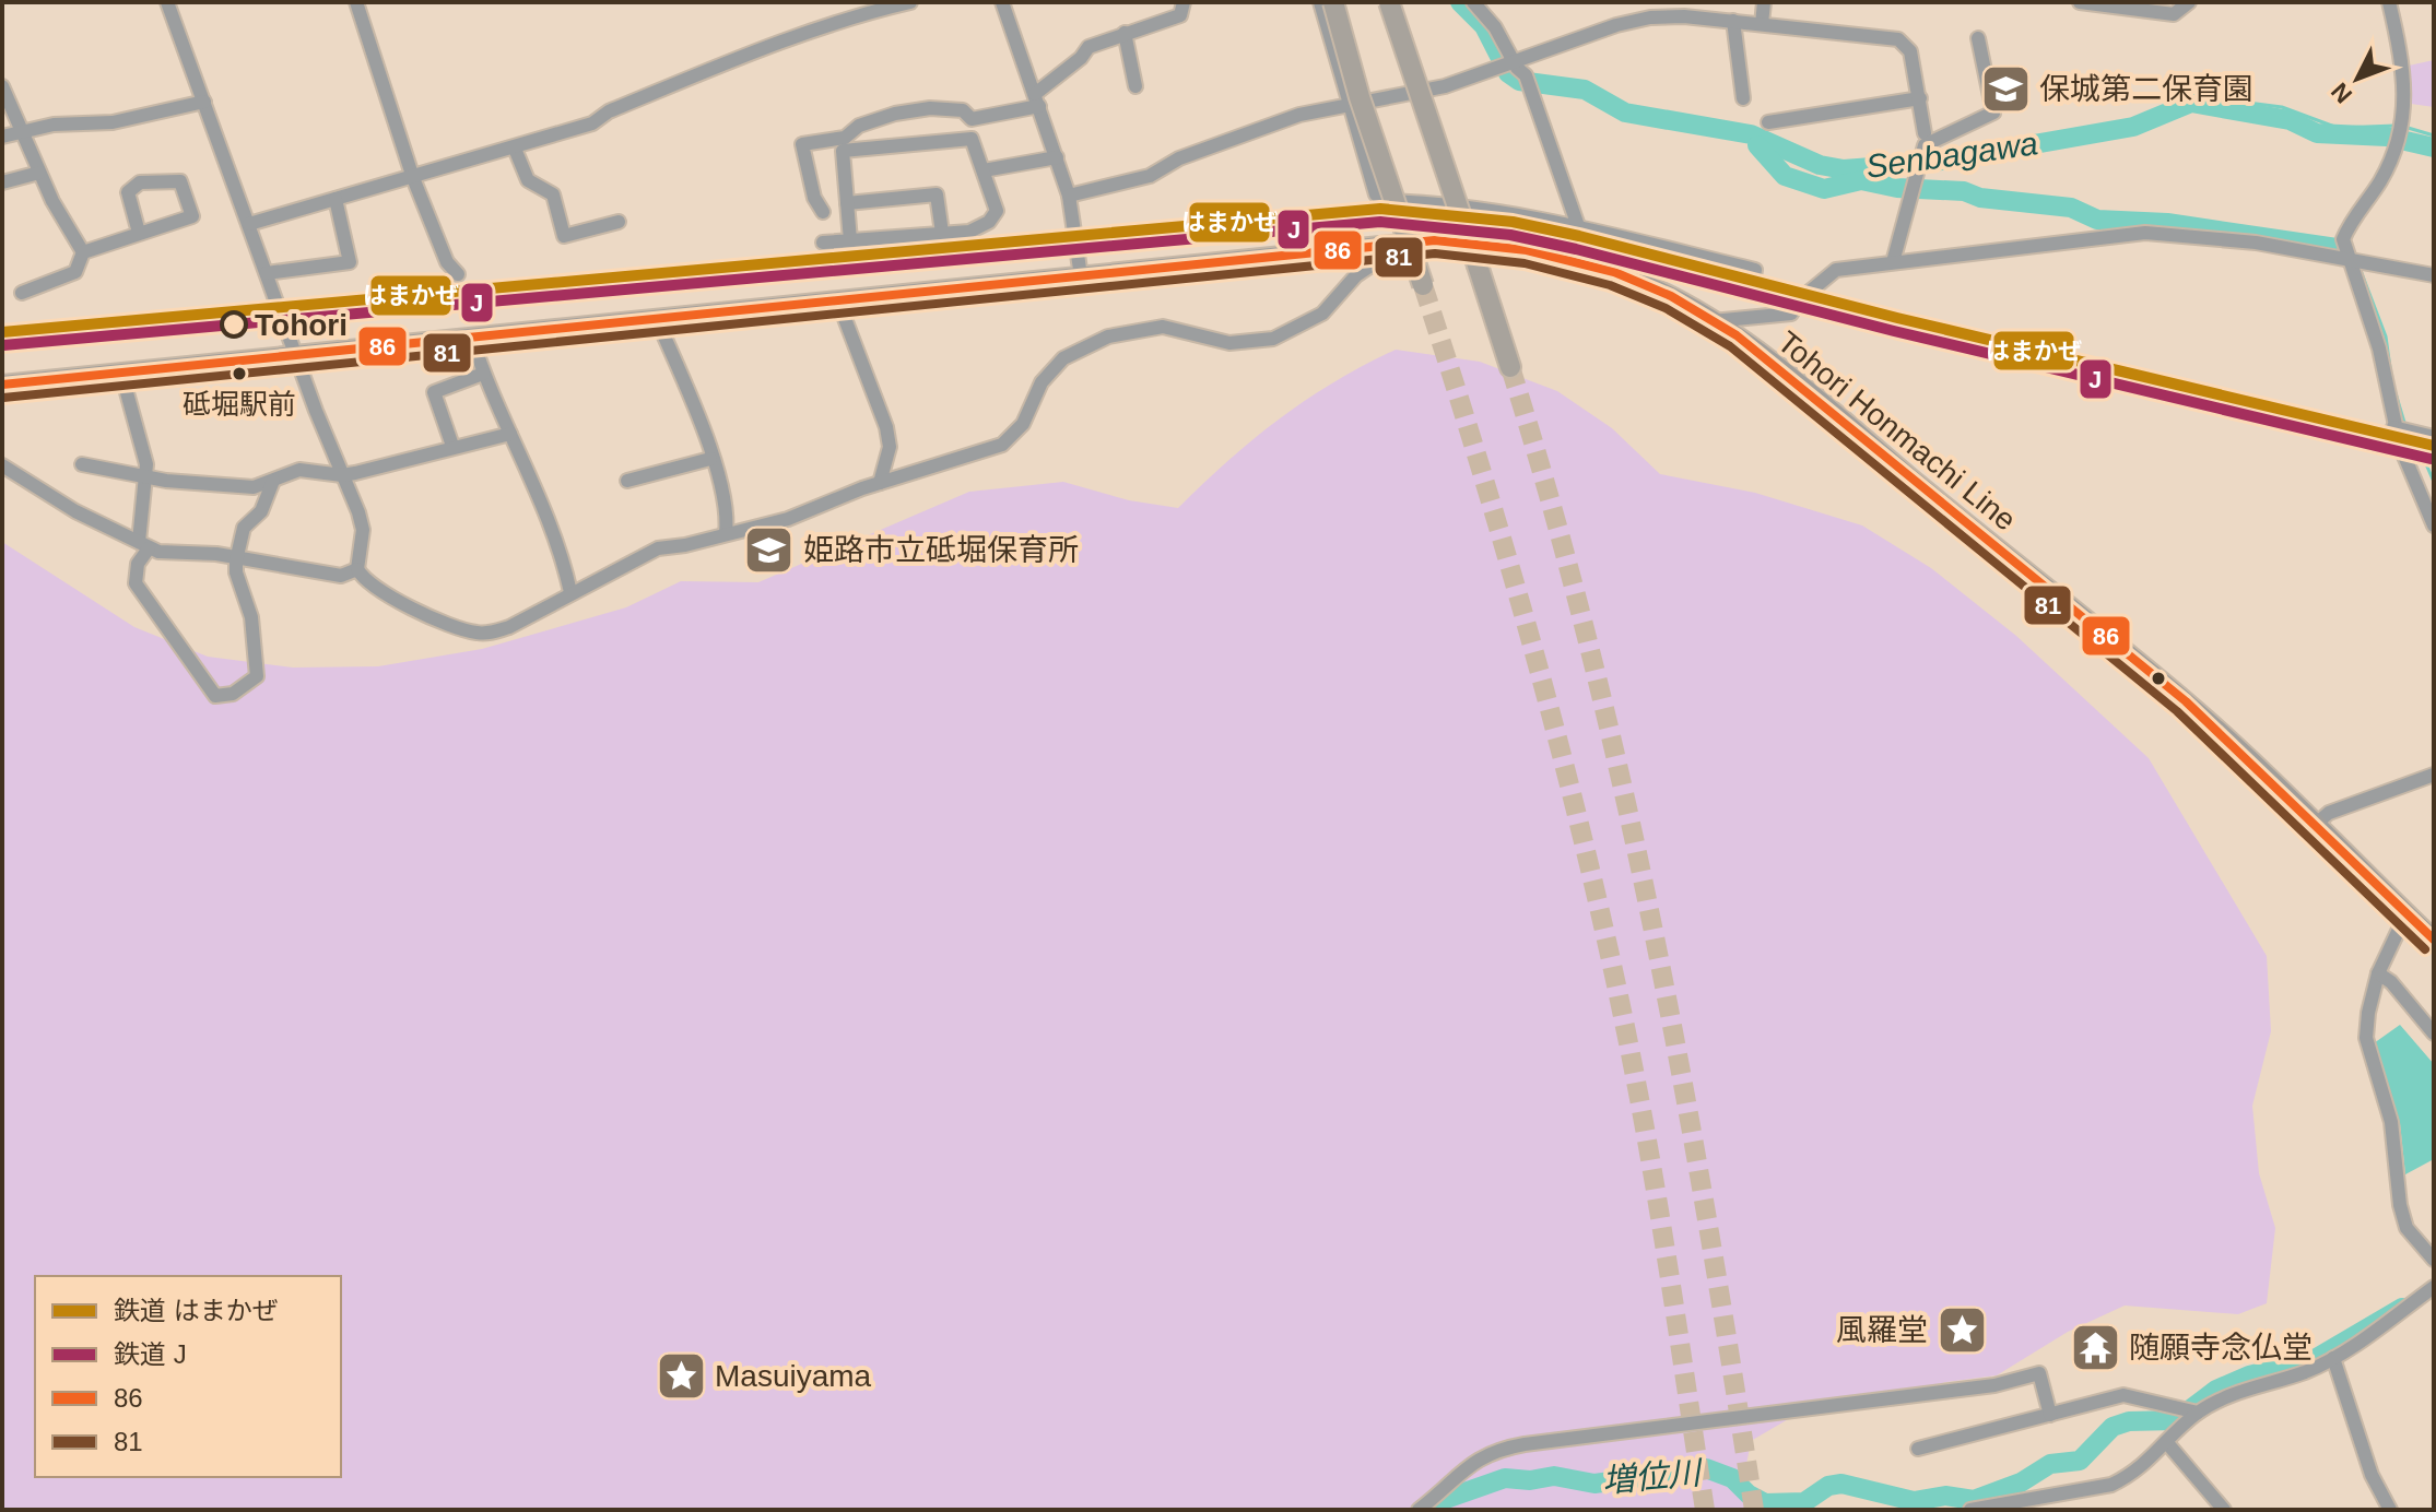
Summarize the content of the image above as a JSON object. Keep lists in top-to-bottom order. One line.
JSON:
{"streets":{"main road":["Tohori Honmachi Line"]},"water":["Senbagawa","増位川"],"places":{"school or university":["保城第二保育園","姫路市立砥堀保育所"],"other":["Tohori","砥堀駅前"],"place":["風羅堂","Masuiyama"],"temple":["随願寺念仏堂"]},"lines":["rail line はまかぜ","rail line J","transit line 86","transit line 81"],"legend":["鉄道 はまかぜ","鉄道 J","86","81"],"north":"bottom left"}
